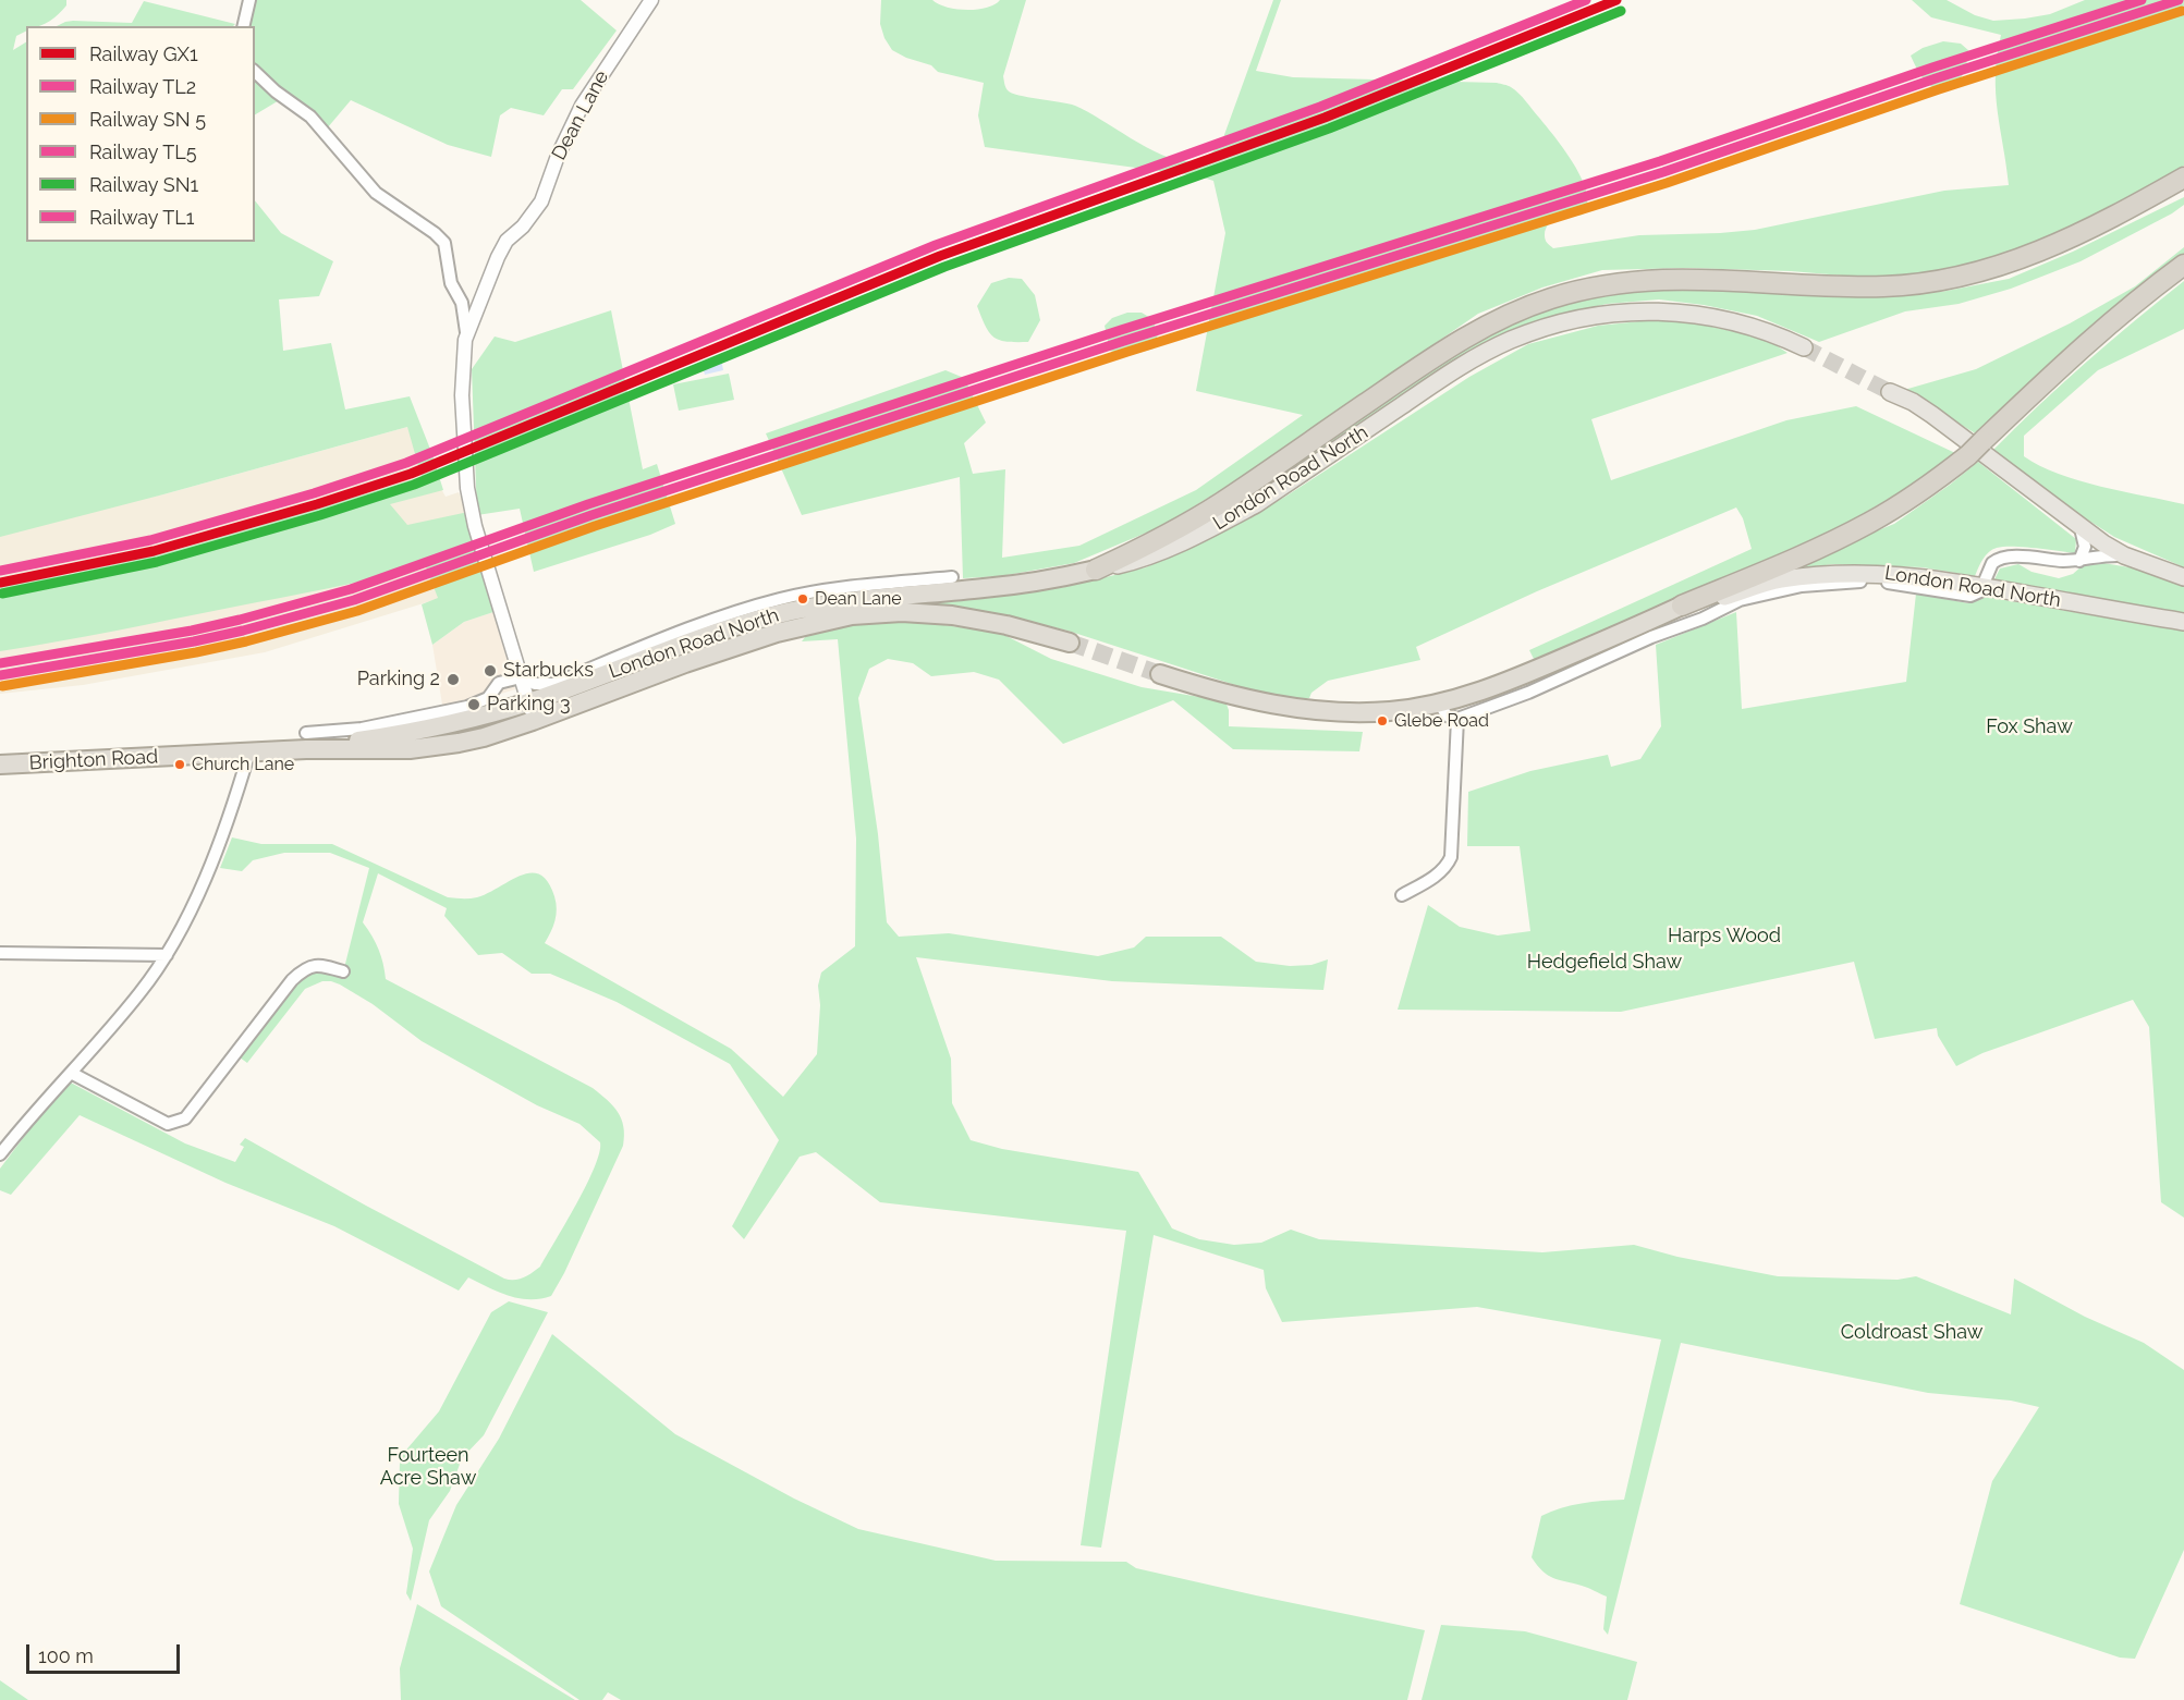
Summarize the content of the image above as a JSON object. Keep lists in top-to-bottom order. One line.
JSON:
{"streets":{"highway":["London Road North","Brighton Road"],"street":["Dean Lane"]},"crossings":[["Dean Lane","London Road North"],["Dean Lane","Brighton Road"],["London Road North","Brighton Road"]],"parks":["Fox Shaw","Harps Wood","Hedgefield Shaw","Coldroast Shaw","Fourteen Acre Shaw"],"places":["Dean Lane","Starbucks","Parking 2","Parking 3","Glebe Road","Church Lane"],"lines":["rail line GX1","rail line TL2","rail line TL5","rail line TL1","rail line SN1"],"legend":["Railway GX1","Railway TL2","Railway SN 5","Railway TL5","Railway SN1","Railway TL1"],"scale_bar":"100 m"}
